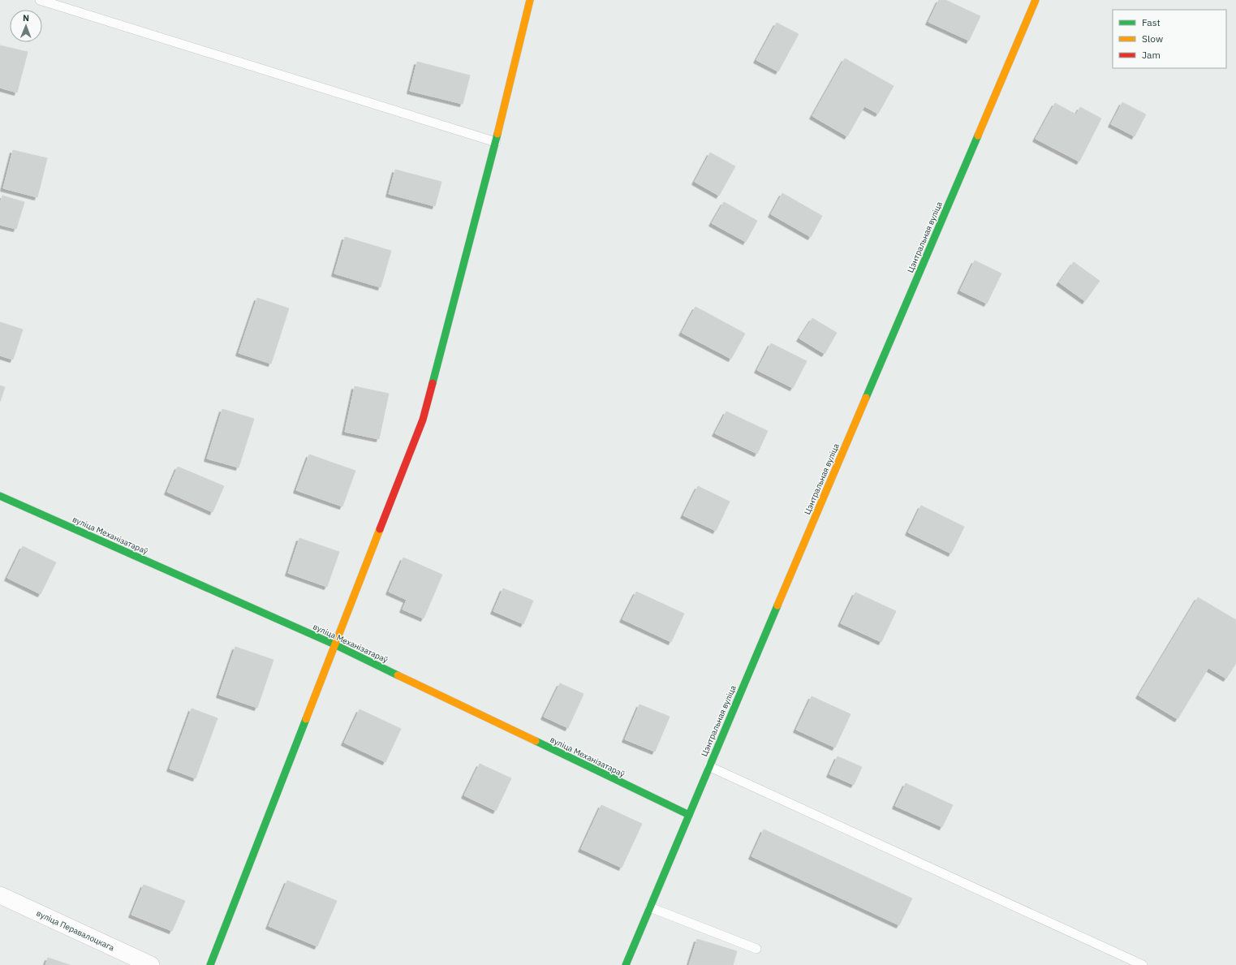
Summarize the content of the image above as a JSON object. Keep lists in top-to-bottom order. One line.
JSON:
{"streets":{"street":["Цэнтральная вуліца","вуліца Механізатараў","вуліца Перавалоцкага"]},"crossings":[["Цэнтральная вуліца","вуліца Механізатараў"]],"legend":["Fast","Slow","Jam"],"north":"top"}
